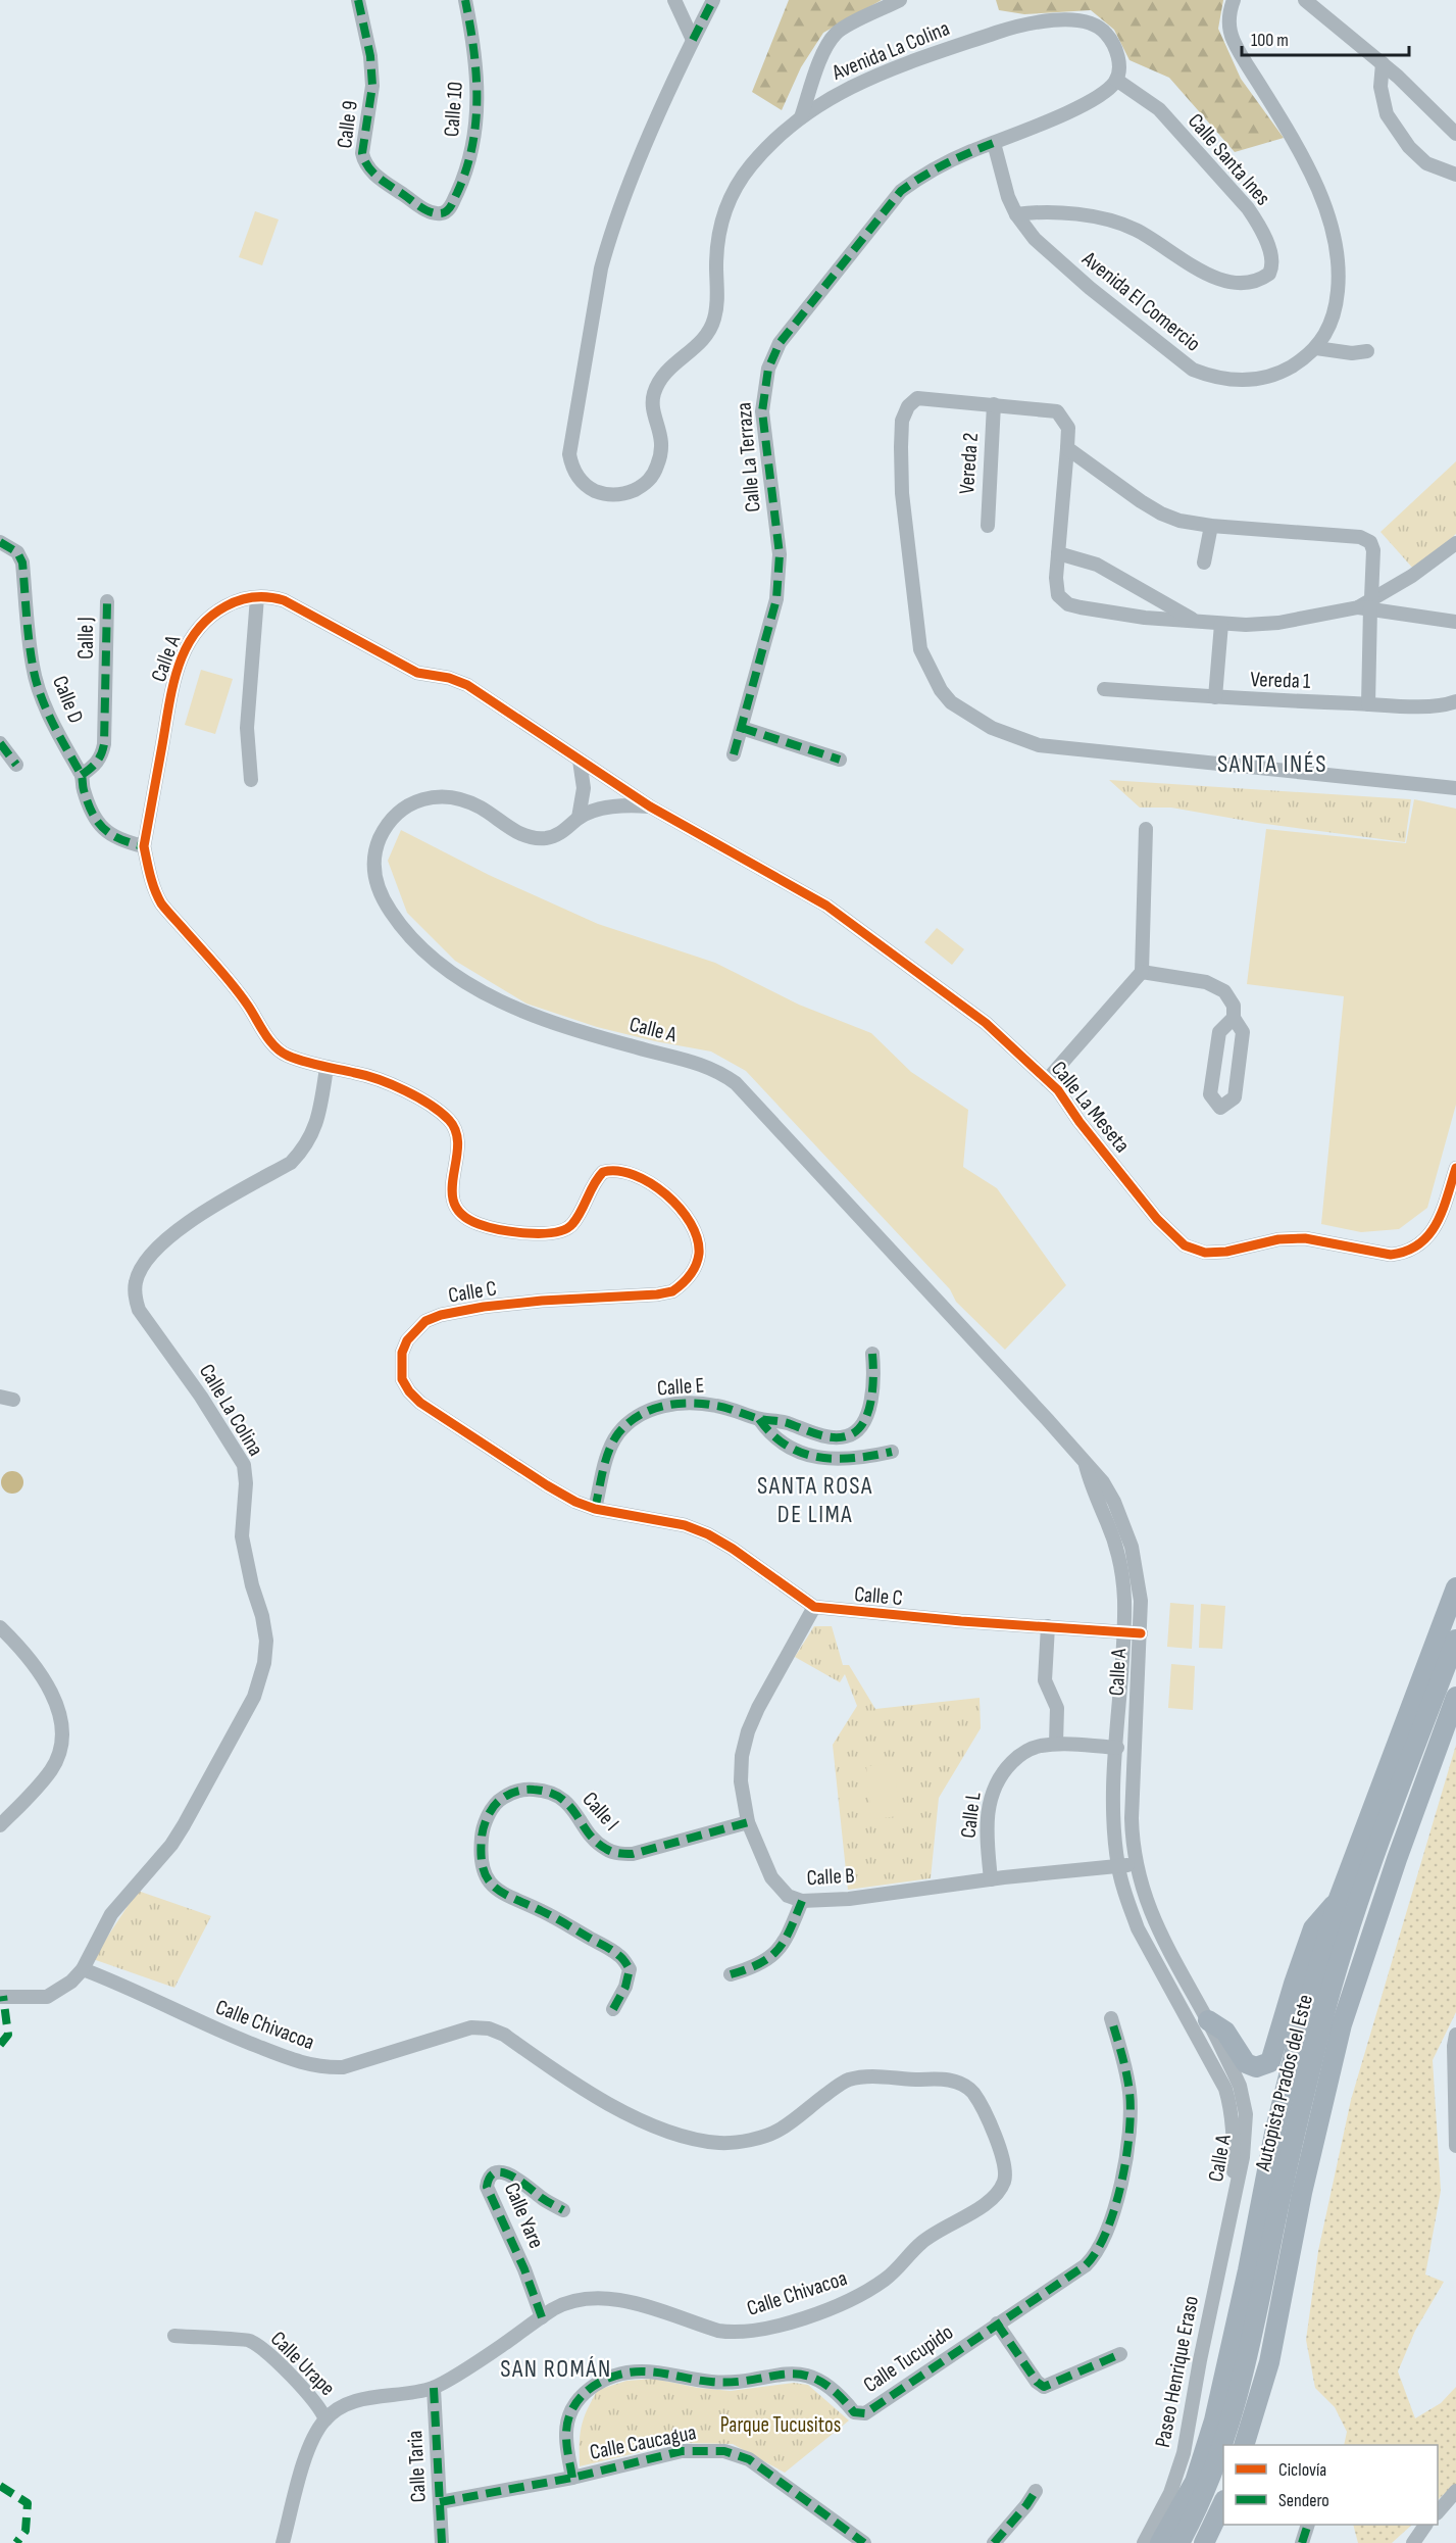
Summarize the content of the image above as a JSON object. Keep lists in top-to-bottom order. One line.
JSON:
{"streets":{"highway":["Autopista Prados del Este"],"street":["Avenida La Colina","Calle 10","Calle 9","Calle Santa Ines","Avenida El Comercio","Calle La Terraza","Vereda 2","Calle J","Calle A","Vereda 1","Calle D","Calle La Meseta","Calle C","Calle E","Calle La Colina","Calle I","Calle L","Calle B","Calle Chivacoa","Calle Yare","Calle Tucupido","Calle Urape","Paseo Henrique Eraso","Calle Caucagua","Calle Taria"]},"crossings":[["Avenida La Colina","Calle Santa Ines"],["Calle 10","Calle 9"],["Calle Santa Ines","Avenida El Comercio"],["Avenida El Comercio","Calle La Terraza"],["Calle J","Calle D"],["Calle A","Calle D"],["Calle A","Calle La Meseta"],["Calle A","Calle C"],["Calle A","Calle La Colina"],["Calle A","Calle L"],["Calle A","Calle B"],["Calle A","Paseo Henrique Eraso"],["Calle C","Calle E"],["Calle C","Calle La Colina"],["Calle C","Calle B"],["Calle La Colina","Calle Chivacoa"],["Calle I","Calle B"],["Calle L","Calle B"],["Calle Chivacoa","Calle Yare"],["Calle Chivacoa","Calle Urape"],["Calle Chivacoa","Calle Taria"],["Calle Tucupido","Calle Caucagua"],["Calle Caucagua","Calle Taria"]],"districts":["SANTA INÉS","SANTA ROSA DE LIMA","SAN ROMÁN"],"parks":["Parque Tucusitos"],"legend":["Ciclovía","Sendero"],"scale_bar":"100 m"}
